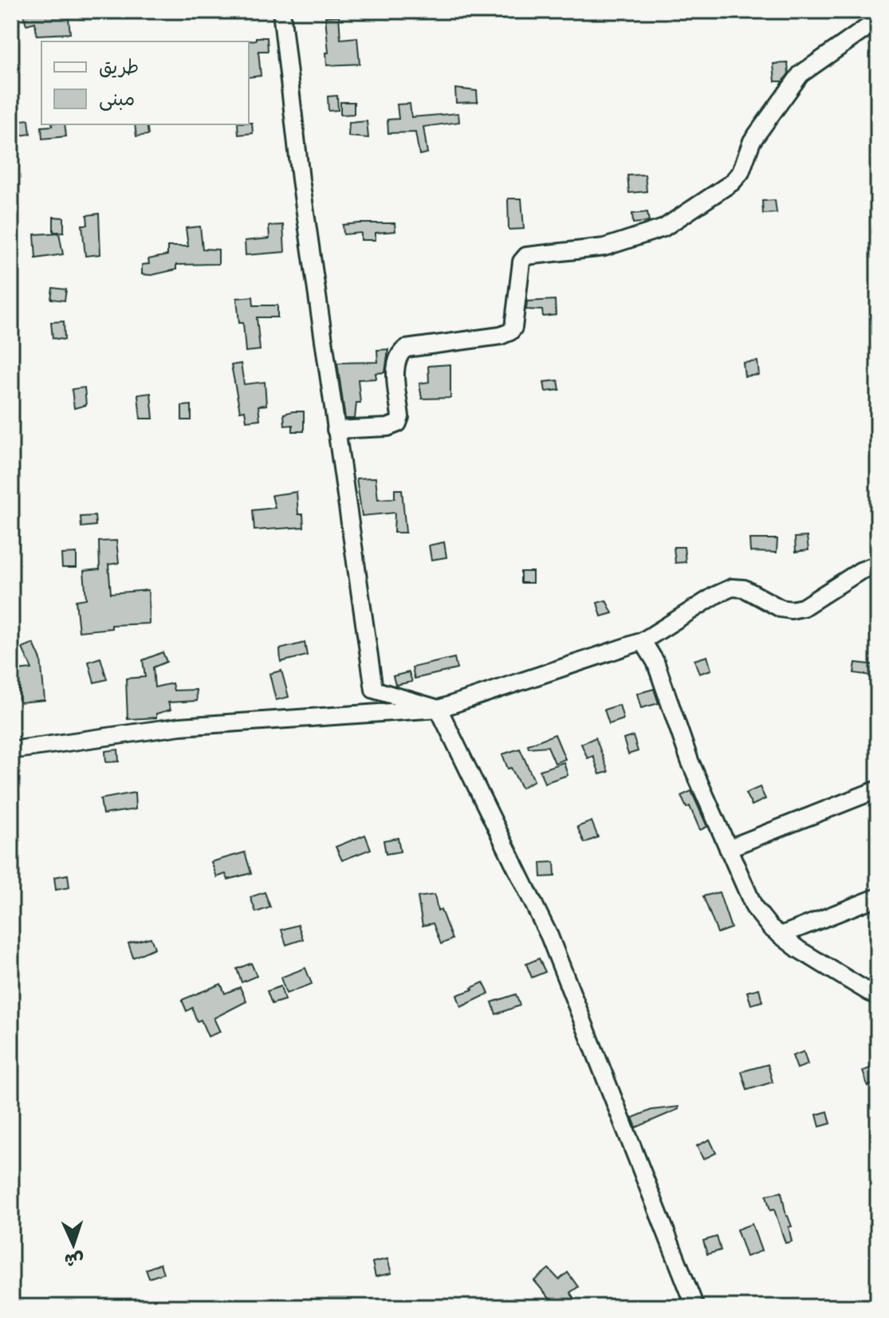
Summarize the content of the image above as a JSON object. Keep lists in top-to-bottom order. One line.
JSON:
{"legend":["طريق","مبنى"],"north":"bottom"}
